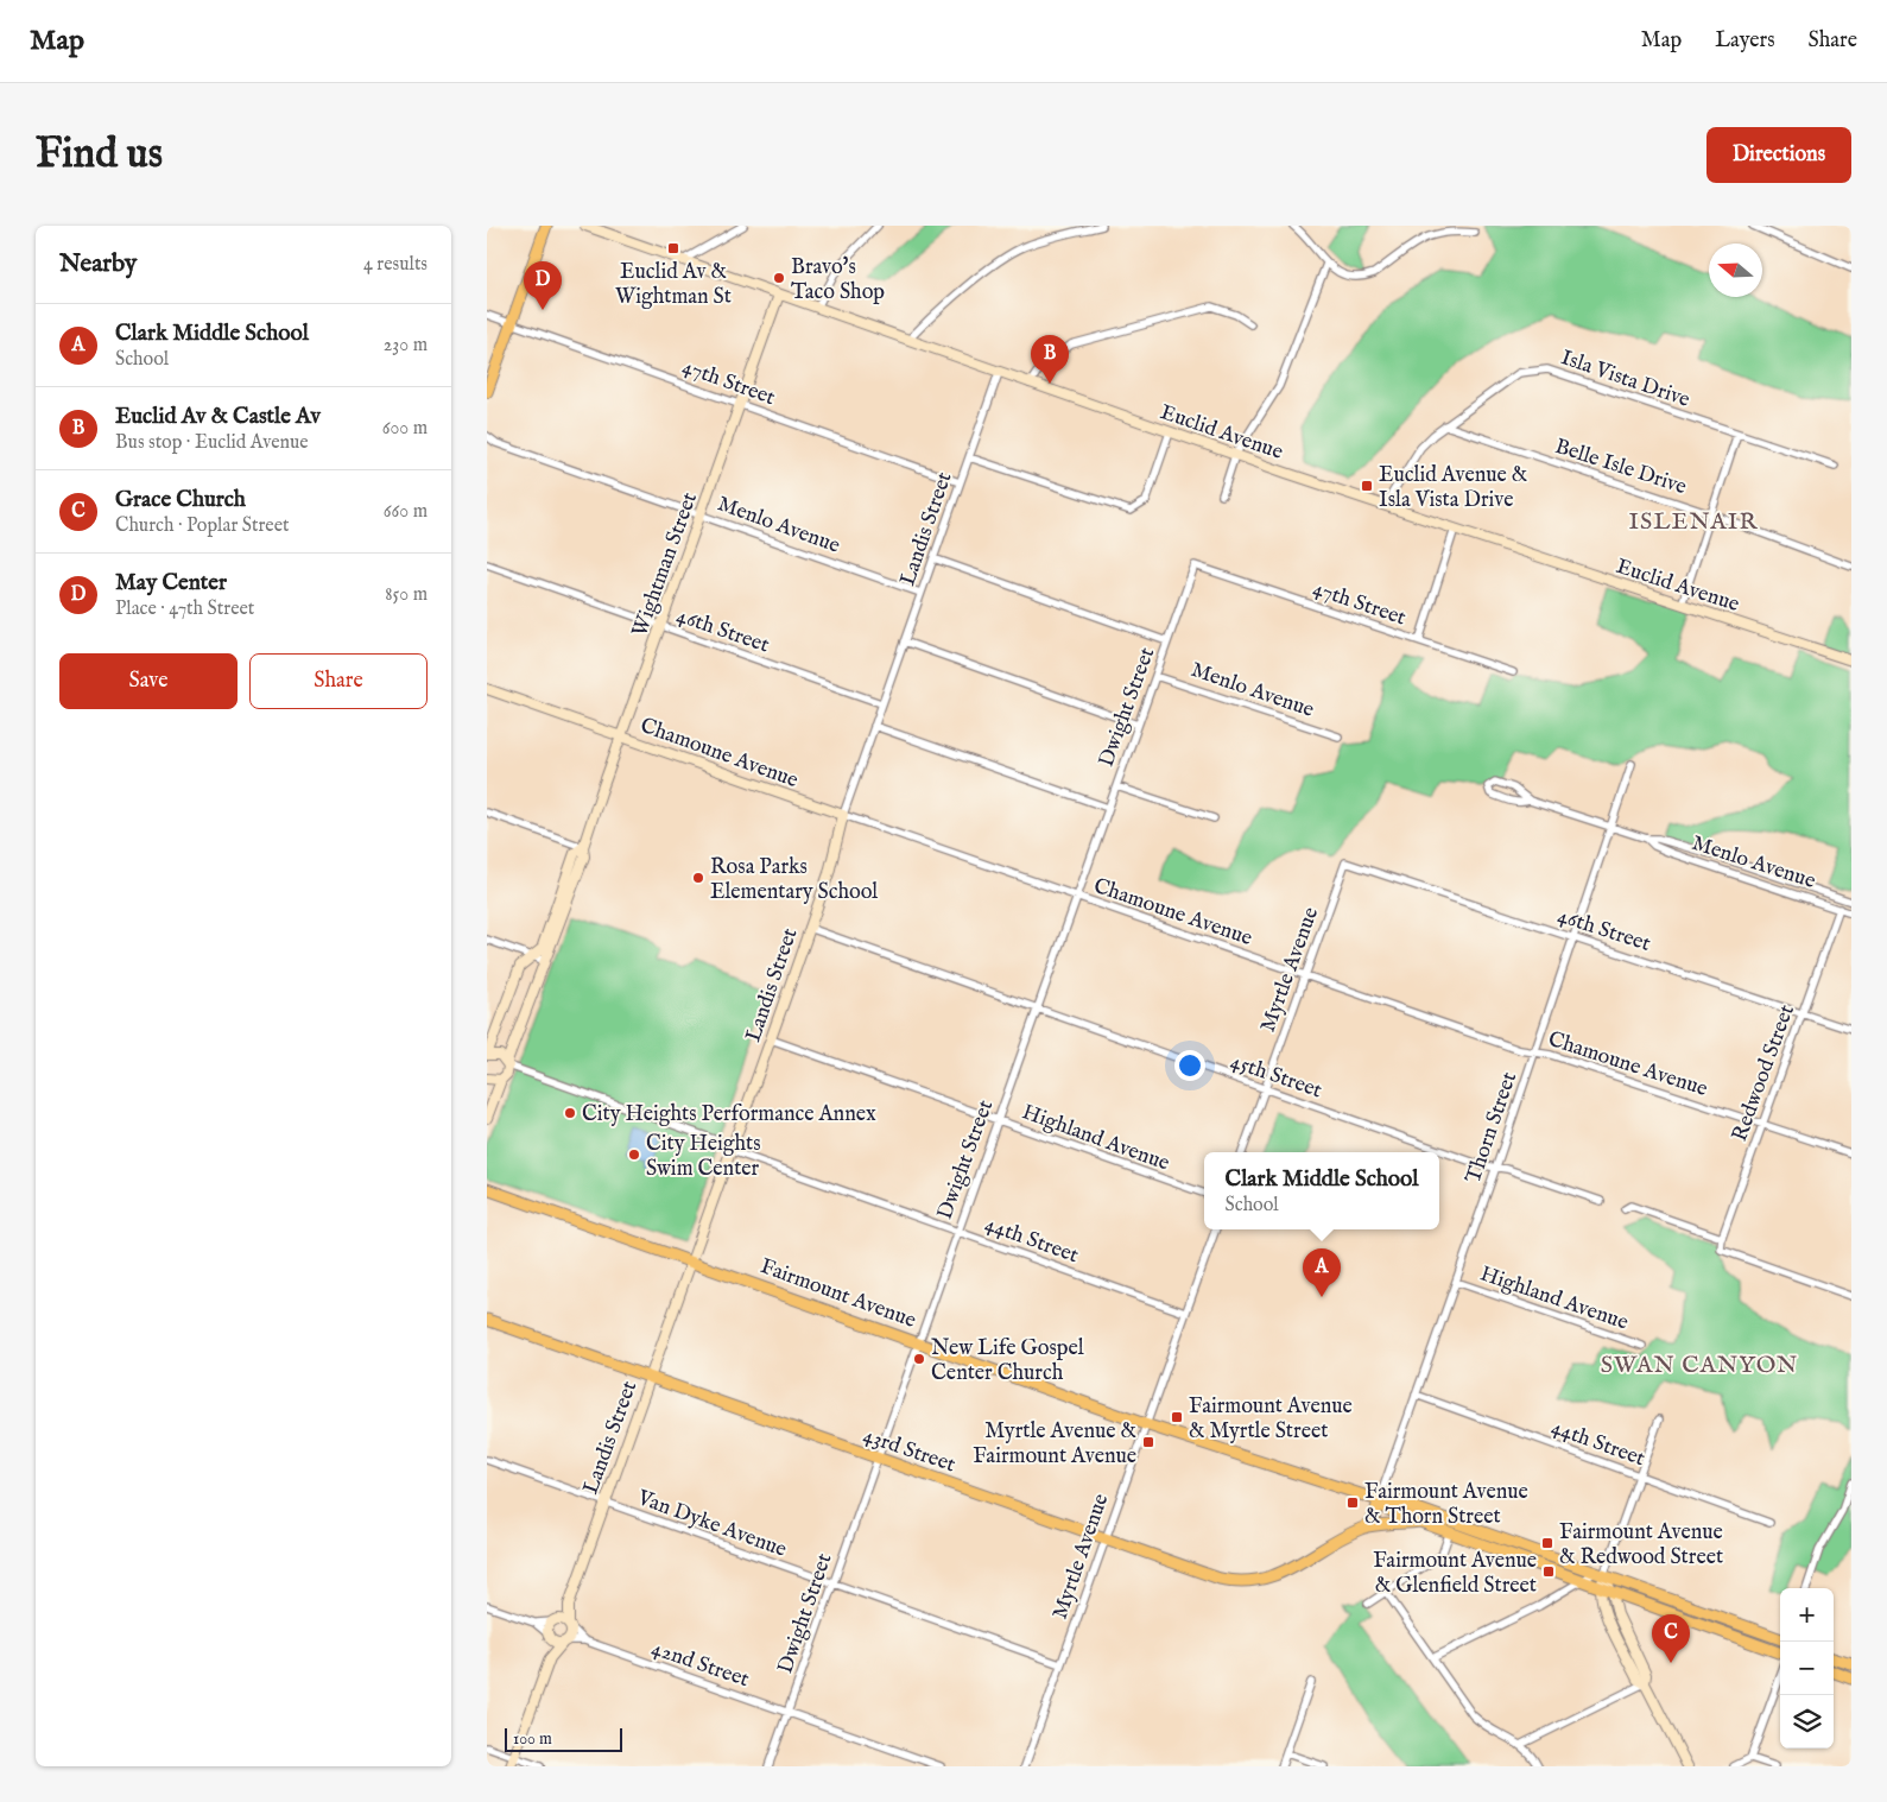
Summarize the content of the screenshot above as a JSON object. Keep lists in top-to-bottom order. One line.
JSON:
{"streets":{"main road":["Euclid Avenue","Landis Street","Wightman Street","Chamoune Avenue","Fairmount Avenue","43rd Street"],"street":["Isla Vista Drive","47th Street","Belle Isle Drive","Menlo Avenue","46th Street","Dwight Street","Myrtle Avenue","Redwood Street","45th Street","Thorn Street","Highland Avenue","44th Street","Van Dyke Avenue","42nd Street"]},"crossings":[["Isla Vista Drive","Euclid Avenue"],["Isla Vista Drive","Belle Isle Drive"],["47th Street","Landis Street"],["47th Street","Wightman Street"],["47th Street","Dwight Street"],["Euclid Avenue","Landis Street"],["Euclid Avenue","Wightman Street"],["Menlo Avenue","Landis Street"],["Menlo Avenue","Wightman Street"],["Menlo Avenue","Dwight Street"],["Menlo Avenue","Redwood Street"],["Menlo Avenue","Thorn Street"],["Landis Street","46th Street"],["Landis Street","Chamoune Avenue"],["Landis Street","45th Street"],["Landis Street","Highland Avenue"],["Landis Street","44th Street"],["Landis Street","Fairmount Avenue"],["Landis Street","43rd Street"],["Landis Street","Van Dyke Avenue"],["Landis Street","42nd Street"],["Wightman Street","46th Street"],["Wightman Street","Chamoune Avenue"],["Wightman Street","44th Street"],["46th Street","Myrtle Avenue"],["46th Street","Redwood Street"],["46th Street","Thorn Street"],["Dwight Street","Chamoune Avenue"],["Dwight Street","45th Street"],["Dwight Street","Highland Avenue"],["Dwight Street","44th Street"],["Dwight Street","Fairmount Avenue"],["Dwight Street","43rd Street"],["Dwight Street","Van Dyke Avenue"],["Dwight Street","42nd Street"],["Chamoune Avenue","Myrtle Avenue"],["Chamoune Avenue","Redwood Street"],["Chamoune Avenue","Thorn Street"],["Myrtle Avenue","45th Street"],["Myrtle Avenue","44th Street"],["Myrtle Avenue","Fairmount Avenue"],["Myrtle Avenue","43rd Street"],["Myrtle Avenue","Van Dyke Avenue"],["45th Street","Thorn Street"],["Thorn Street","Highland Avenue"],["Thorn Street","44th Street"],["Thorn Street","Fairmount Avenue"],["Fairmount Avenue","43rd Street"]],"districts":["ISLENAIR","SWAN CANYON"],"places":{"transit":["Euclid Av & Wightman St","Euclid Avenue & Isla Vista Drive","Fairmount Avenue & Myrtle Street","Myrtle Avenue & Fairmount Avenue","Fairmount Avenue & Thorn Street","Fairmount Avenue & Redwood Street","Fairmount Avenue & Glenfield Street"],"other":["Bravo's Taco Shop","Rosa Parks Elementary School","City Heights Performance Annex","City Heights Swim Center","New Life Gospel Center Church"]},"scale_bar":"100 m","north":"left","page":{"header":"Map","nav":["Map","Layers","Share"],"buttons":["Directions",["Save","Share"]],"title":"Find us","heading":["Nearby","4 results"],"pins":["D","B","A","C"],"list":[{"mark":"A","name":"Clark Middle School","note":"School","value":"230 m"},{"mark":"B","name":"Euclid Av & Castle Av","note":"Bus stop · Euclid Avenue","value":"600 m"},{"mark":"C","name":"Grace Church","note":"Church · Poplar Street","value":"660 m"},{"mark":"D","name":"May Center","note":"Place · 47th Street","value":"850 m"}],"popup":["Clark Middle School","School"],"map_buttons":["+","−"],"scale":"100 m"}}
